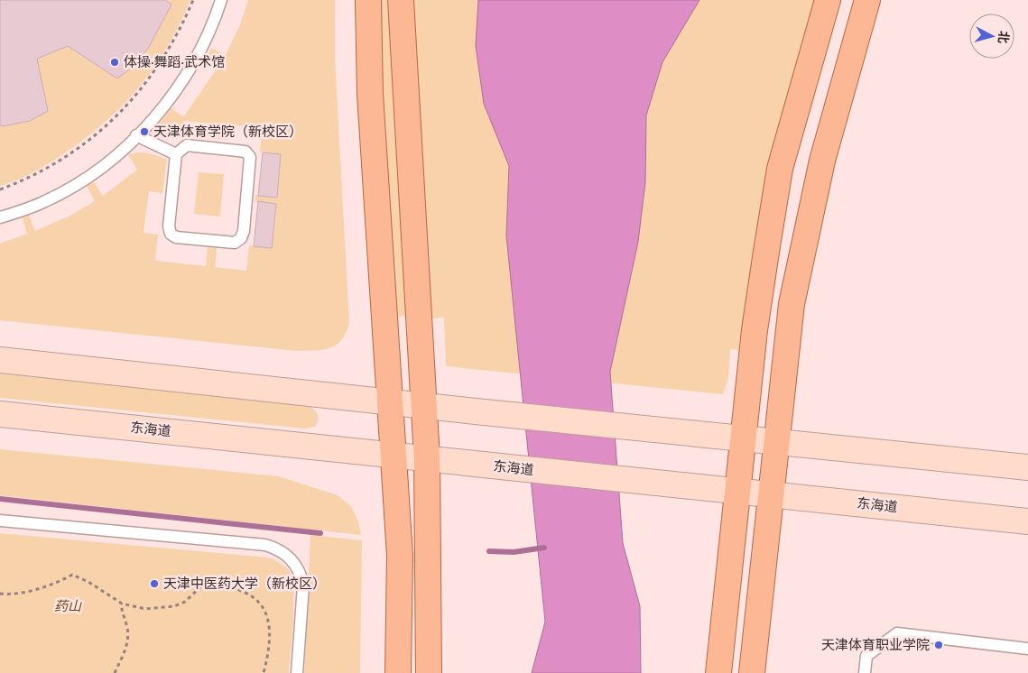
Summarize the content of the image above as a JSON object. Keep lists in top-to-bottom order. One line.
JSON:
{"streets":{"main road":["东海道"]},"parks":["药山"],"places":["体操·舞蹈·武术馆","天津体育学院（新校区）","天津中医药大学（新校区）","天津体育职业学院"],"north":"right"}
